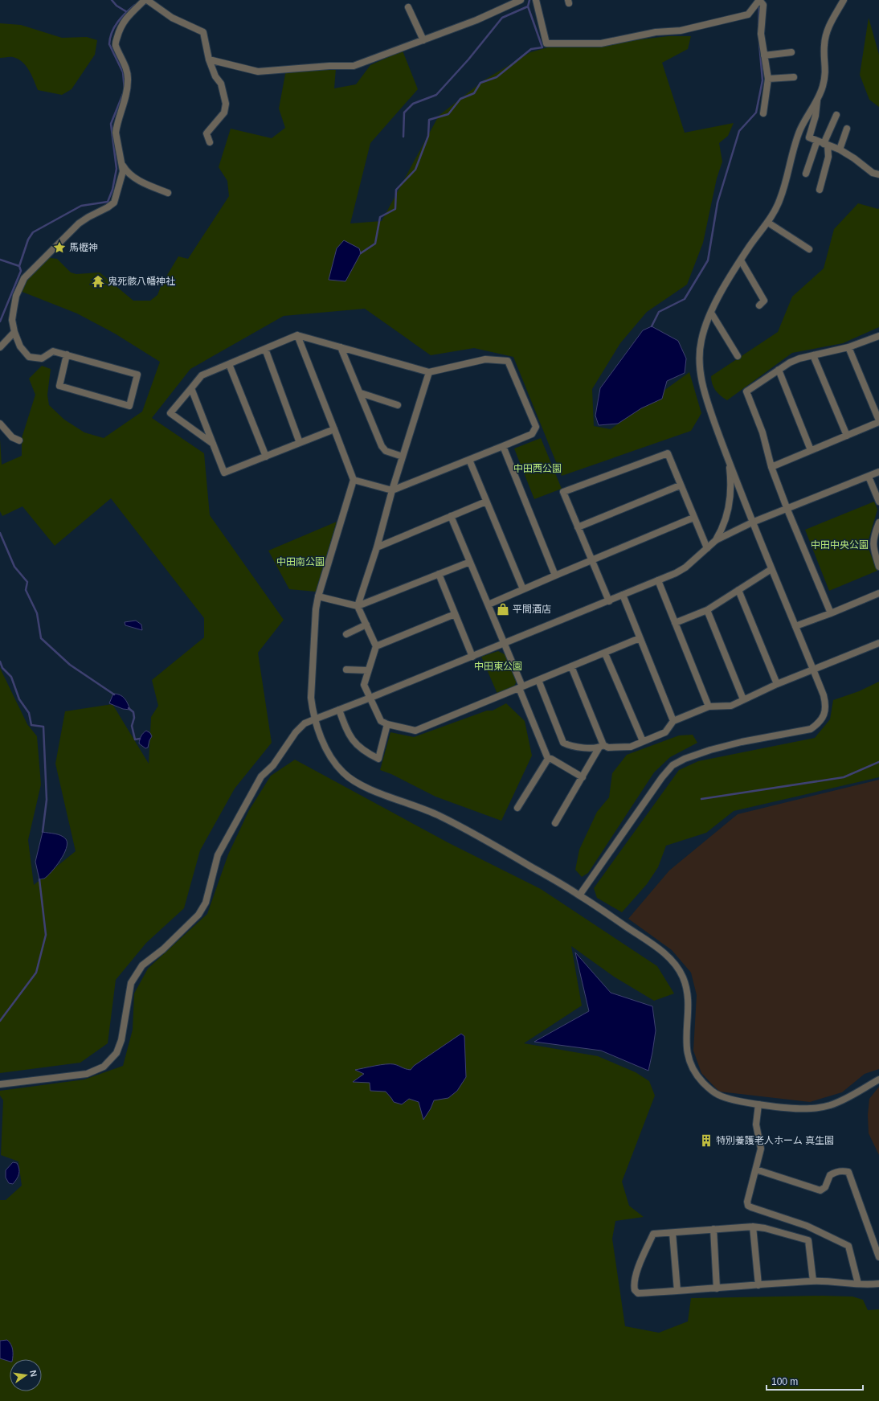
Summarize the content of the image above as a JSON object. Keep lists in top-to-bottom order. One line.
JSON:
{"parks":["中田西公園","中田中央公園","中田南公園","中田東公園"],"places":{"place":["馬櫪神"],"temple":["鬼死骸八幡神社"],"shop":["平間酒店"],"building":["特別養護老人ホーム 真生園"]},"scale_bar":"100 m","north":"right"}
